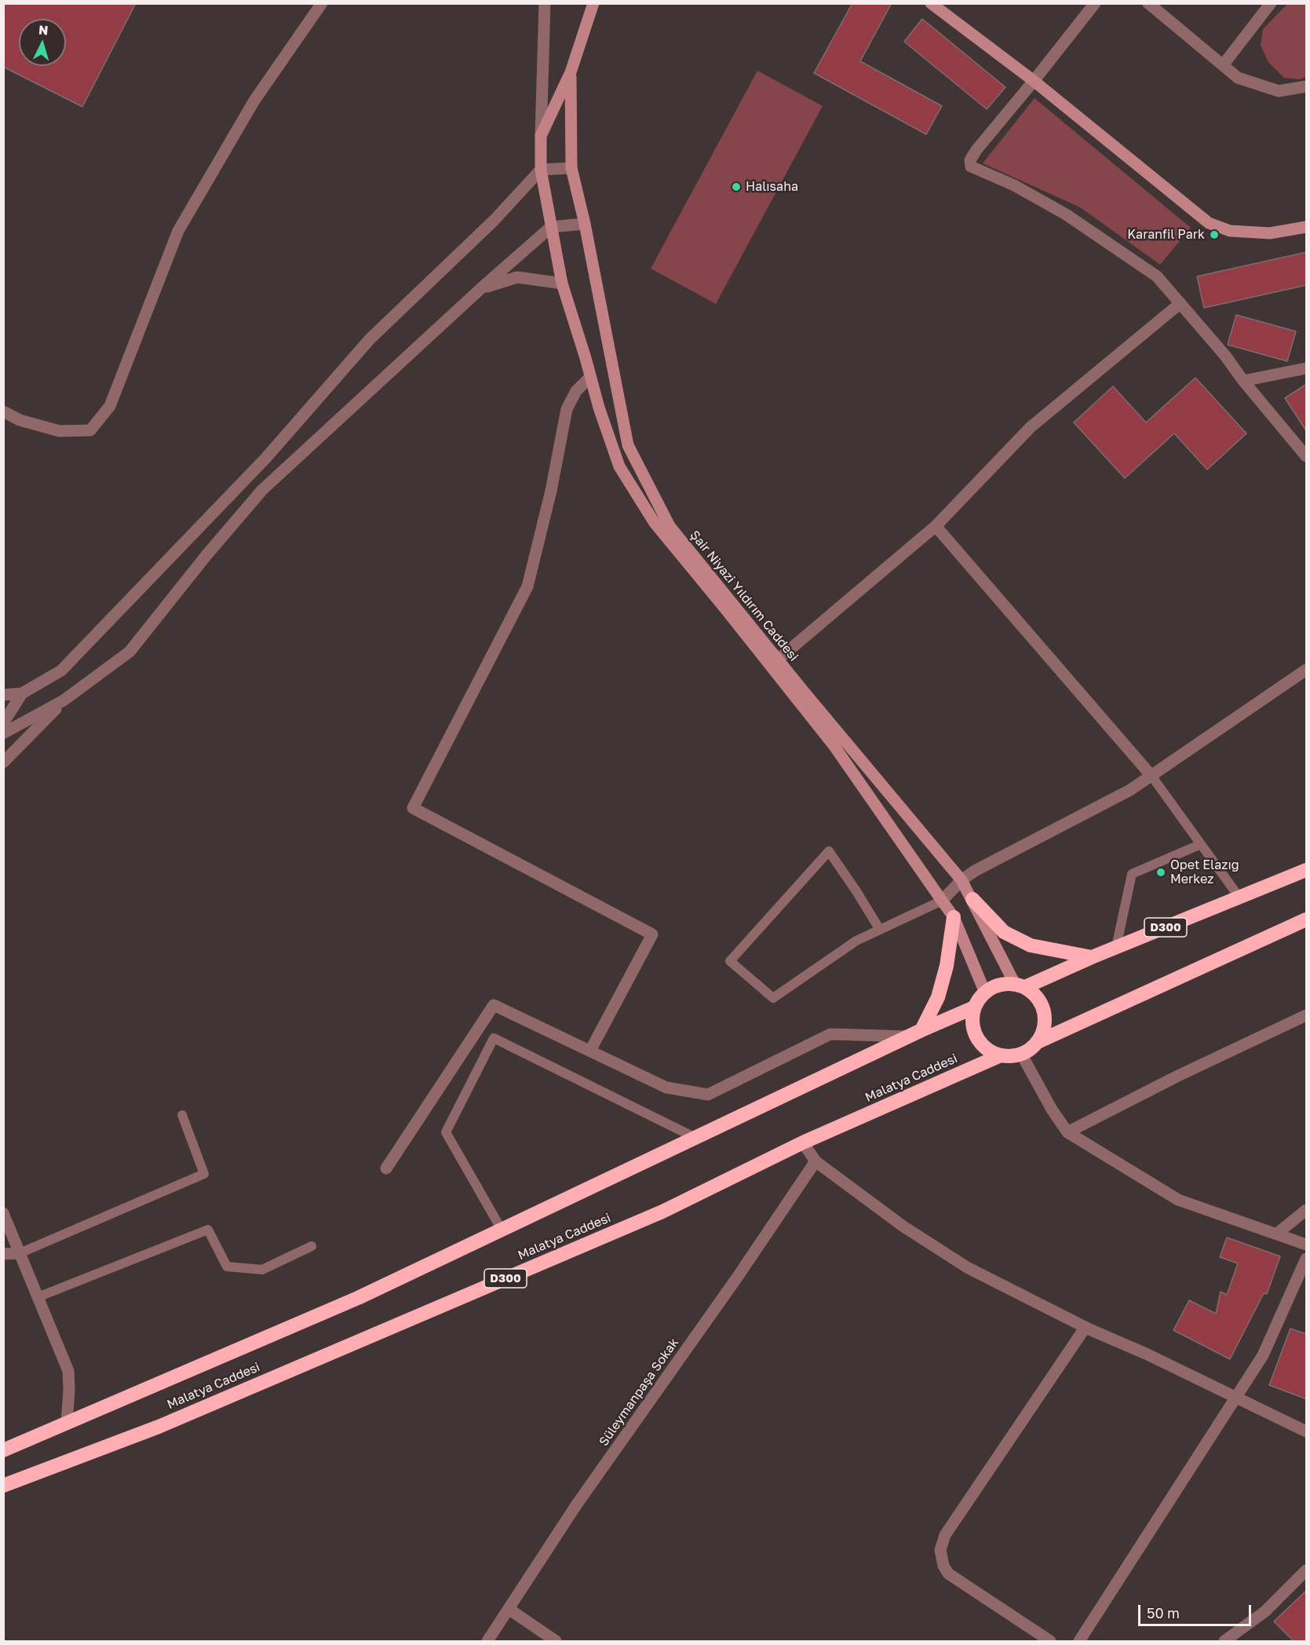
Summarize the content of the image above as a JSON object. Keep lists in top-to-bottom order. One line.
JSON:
{"streets":{"highway":["D300","Malatya Caddesi"],"street":["Şair Niyazi Yıldırım Caddesi","Süleymanpaşa Sokak"]},"crossings":[["Şair Niyazi Yıldırım Caddesi","D300"],["Şair Niyazi Yıldırım Caddesi","Malatya Caddesi"],["D300","Malatya Caddesi"]],"places":["Halısaha","Karanfil Park","Opet Elazığ Merkez"],"scale_bar":"50 m","north":"top"}
